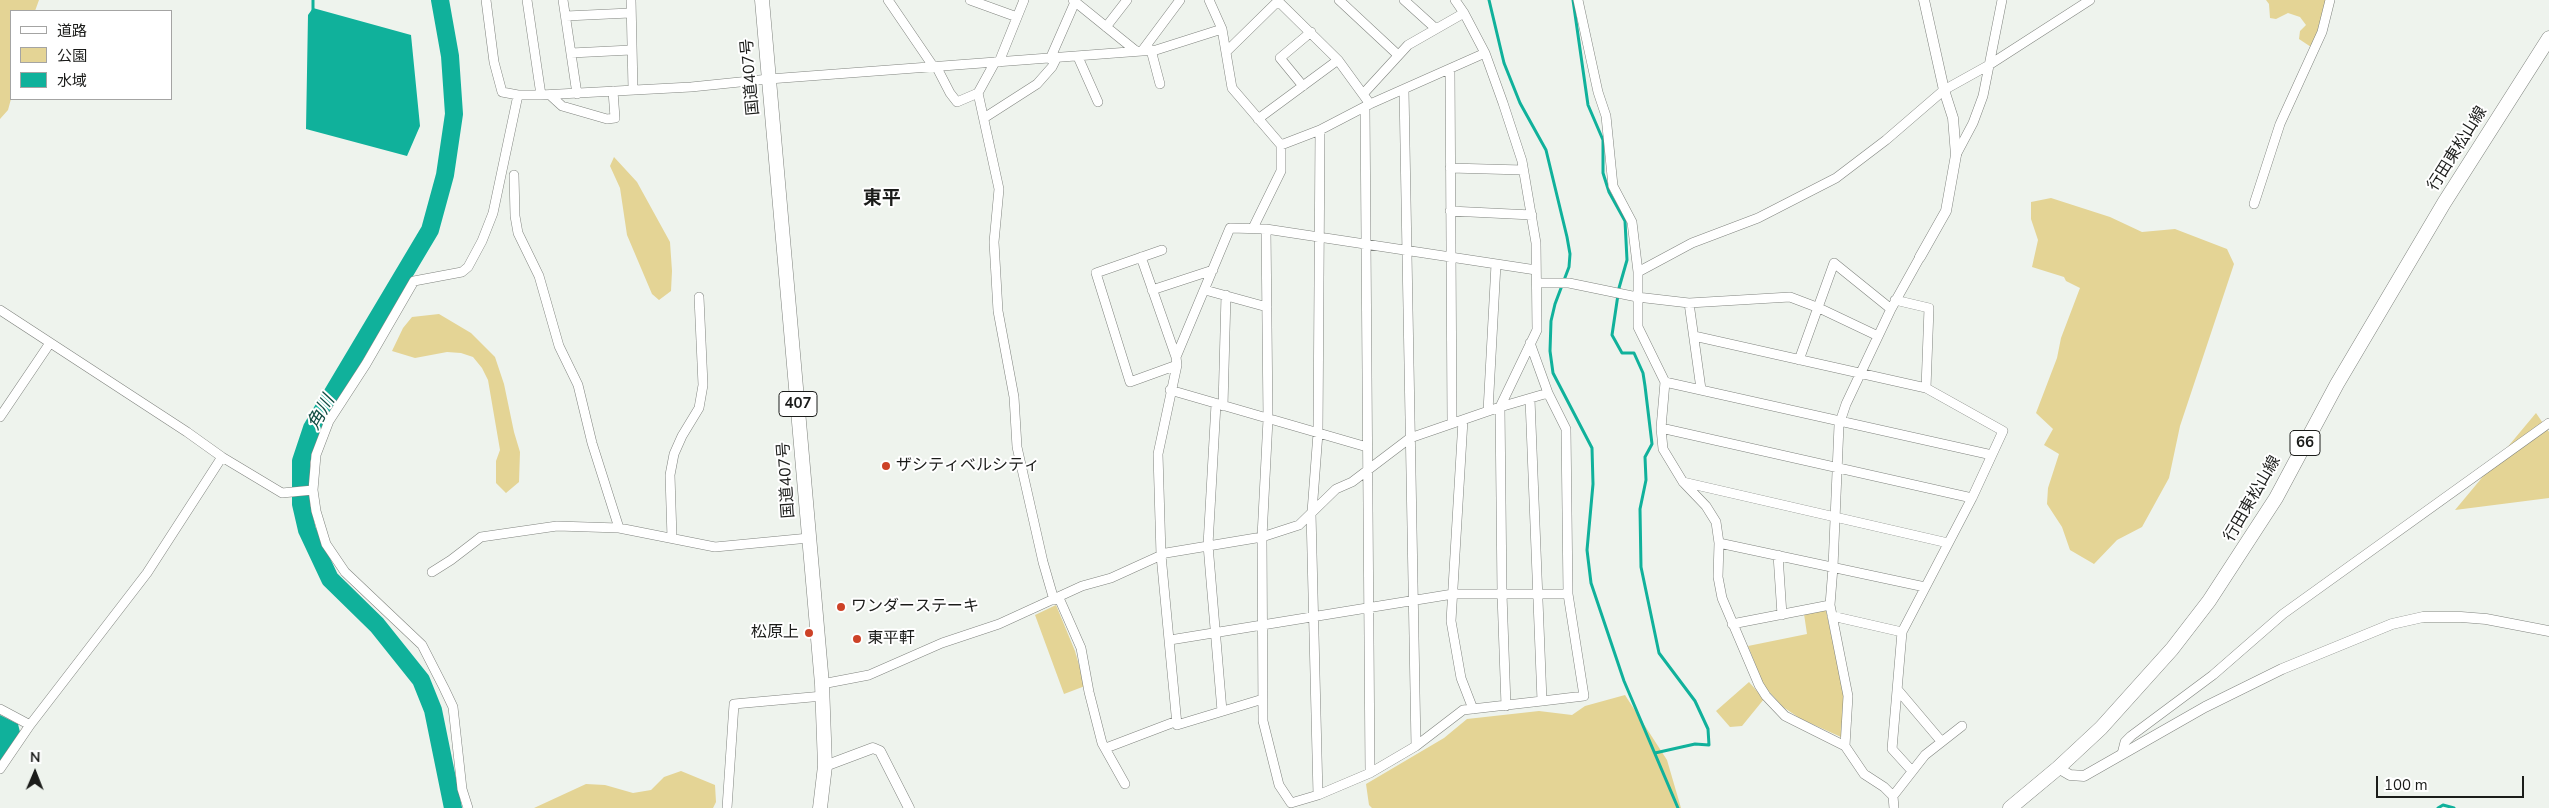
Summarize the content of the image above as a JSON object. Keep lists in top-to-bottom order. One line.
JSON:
{"streets":{"main road":["国道407号","行田東松山線","407","66"]},"districts":["東平"],"water":["角川"],"places":["ザシティベルシティ","ワンダーステーキ","松原上","東平軒"],"legend":["道路","公園","水域"],"scale_bar":"100 m","north":"top"}
